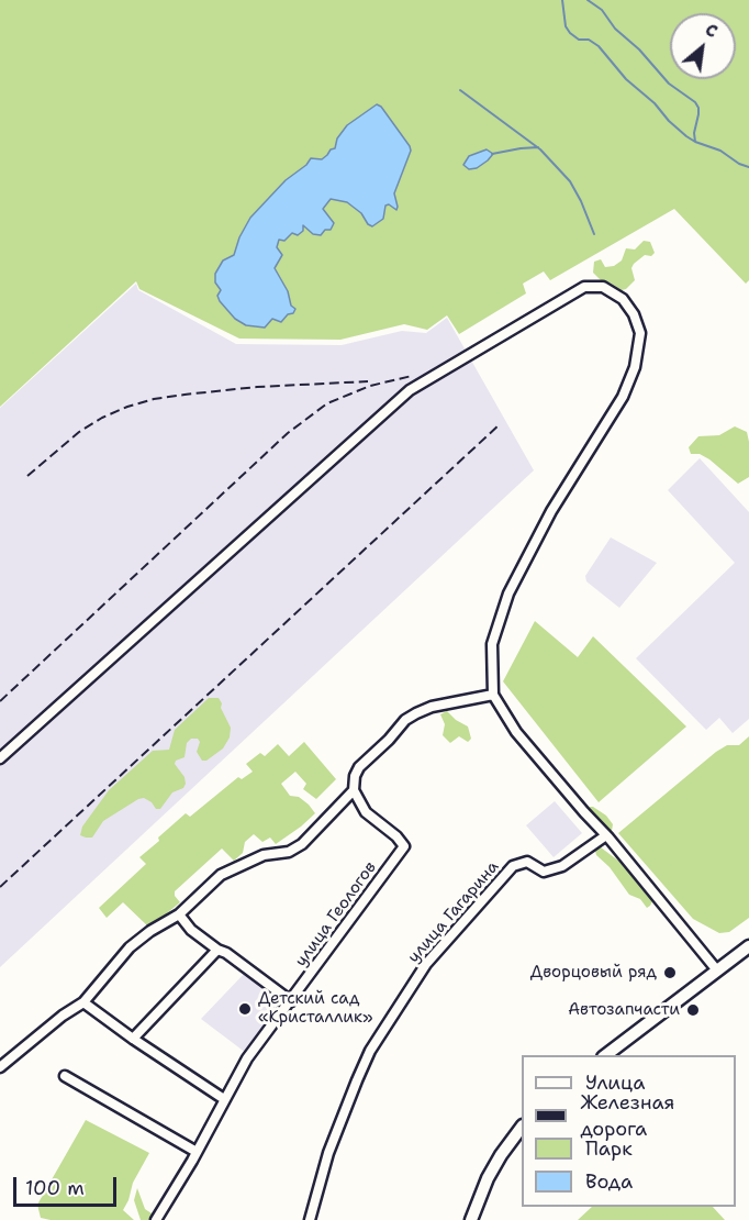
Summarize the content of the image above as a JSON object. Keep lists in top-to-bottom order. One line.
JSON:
{"streets":{"street":["улица Гагарина","улица Геологов"]},"places":["Дворцовый ряд","Детский сад «Кристаллик»","Автозапчасти"],"legend":["Улица","Железная дорога","Парк","Вода"],"scale_bar":"100 m","north":"top right"}
